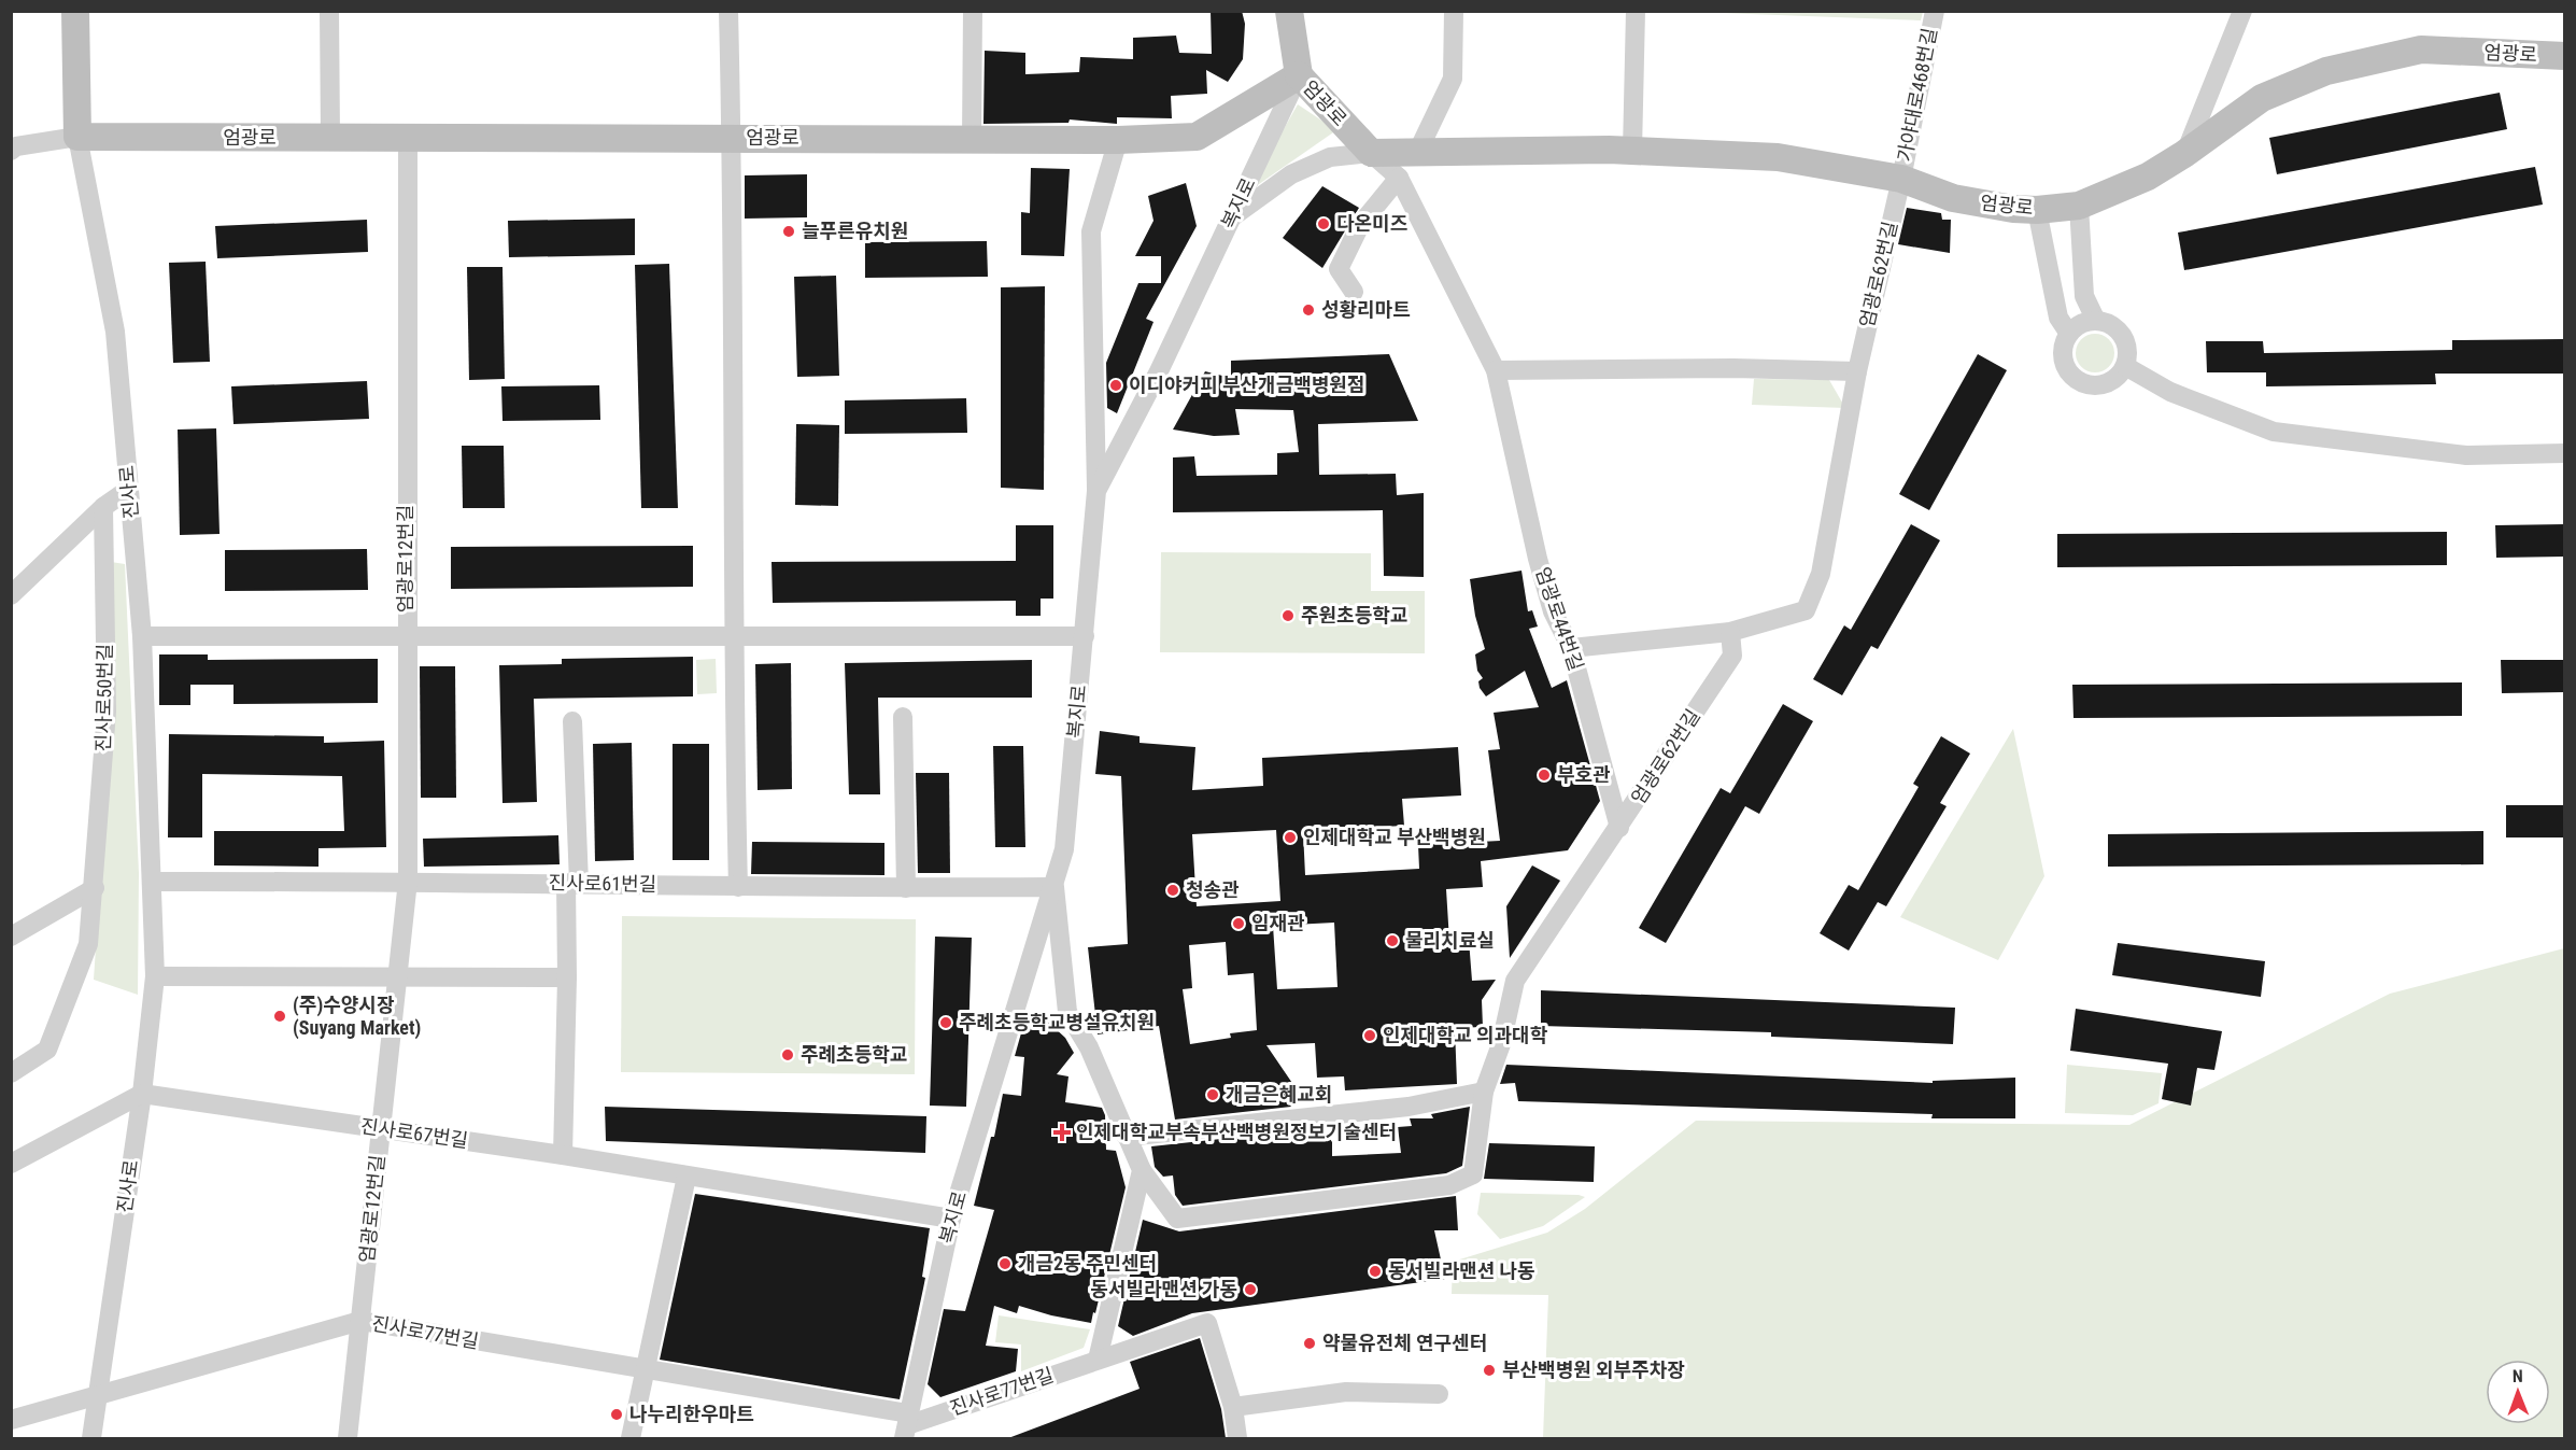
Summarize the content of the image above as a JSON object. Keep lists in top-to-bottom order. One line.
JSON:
{"streets":{"main road":["엄광로","진사로"],"street":["가야대로468번길","복지로","엄광로62번길","엄광로12번길","엄광로44번길","진사로50번길","진사로61번길","진사로67번길","진사로77번길"]},"crossings":[["엄광로","가야대로468번길"],["엄광로","복지로"],["엄광로","엄광로62번길"],["엄광로","진사로"],["엄광로","엄광로12번길"],["엄광로","엄광로44번길"],["가야대로468번길","엄광로62번길"],["복지로","진사로61번길"],["복지로","진사로67번길"],["복지로","진사로77번길"],["엄광로62번길","엄광로44번길"],["진사로","진사로61번길"],["진사로","진사로67번길"],["진사로","진사로77번길"],["엄광로12번길","진사로61번길"],["엄광로12번길","진사로67번길"],["엄광로12번길","진사로77번길"]],"places":{"other":["다온미즈","늘푸른유치원","성황리마트","이디야커피 부산개금백병원점","주원초등학교","부호관","인제대학교 부산백병원","청송관","임재관","물리치료실","(주)수양시장 (Suyang Market)","주례초등학교병설유치원","인제대학교 의과대학","주례초등학교","개금은혜교회","개금2동 주민센터","동서빌라맨션 나동","동서빌라맨션 가동","약물유전체 연구센터","부산백병원 외부주차장","나누리한우마트"],"health":["인제대학교부속부산백병원정보기술센터"]},"north":"top"}
